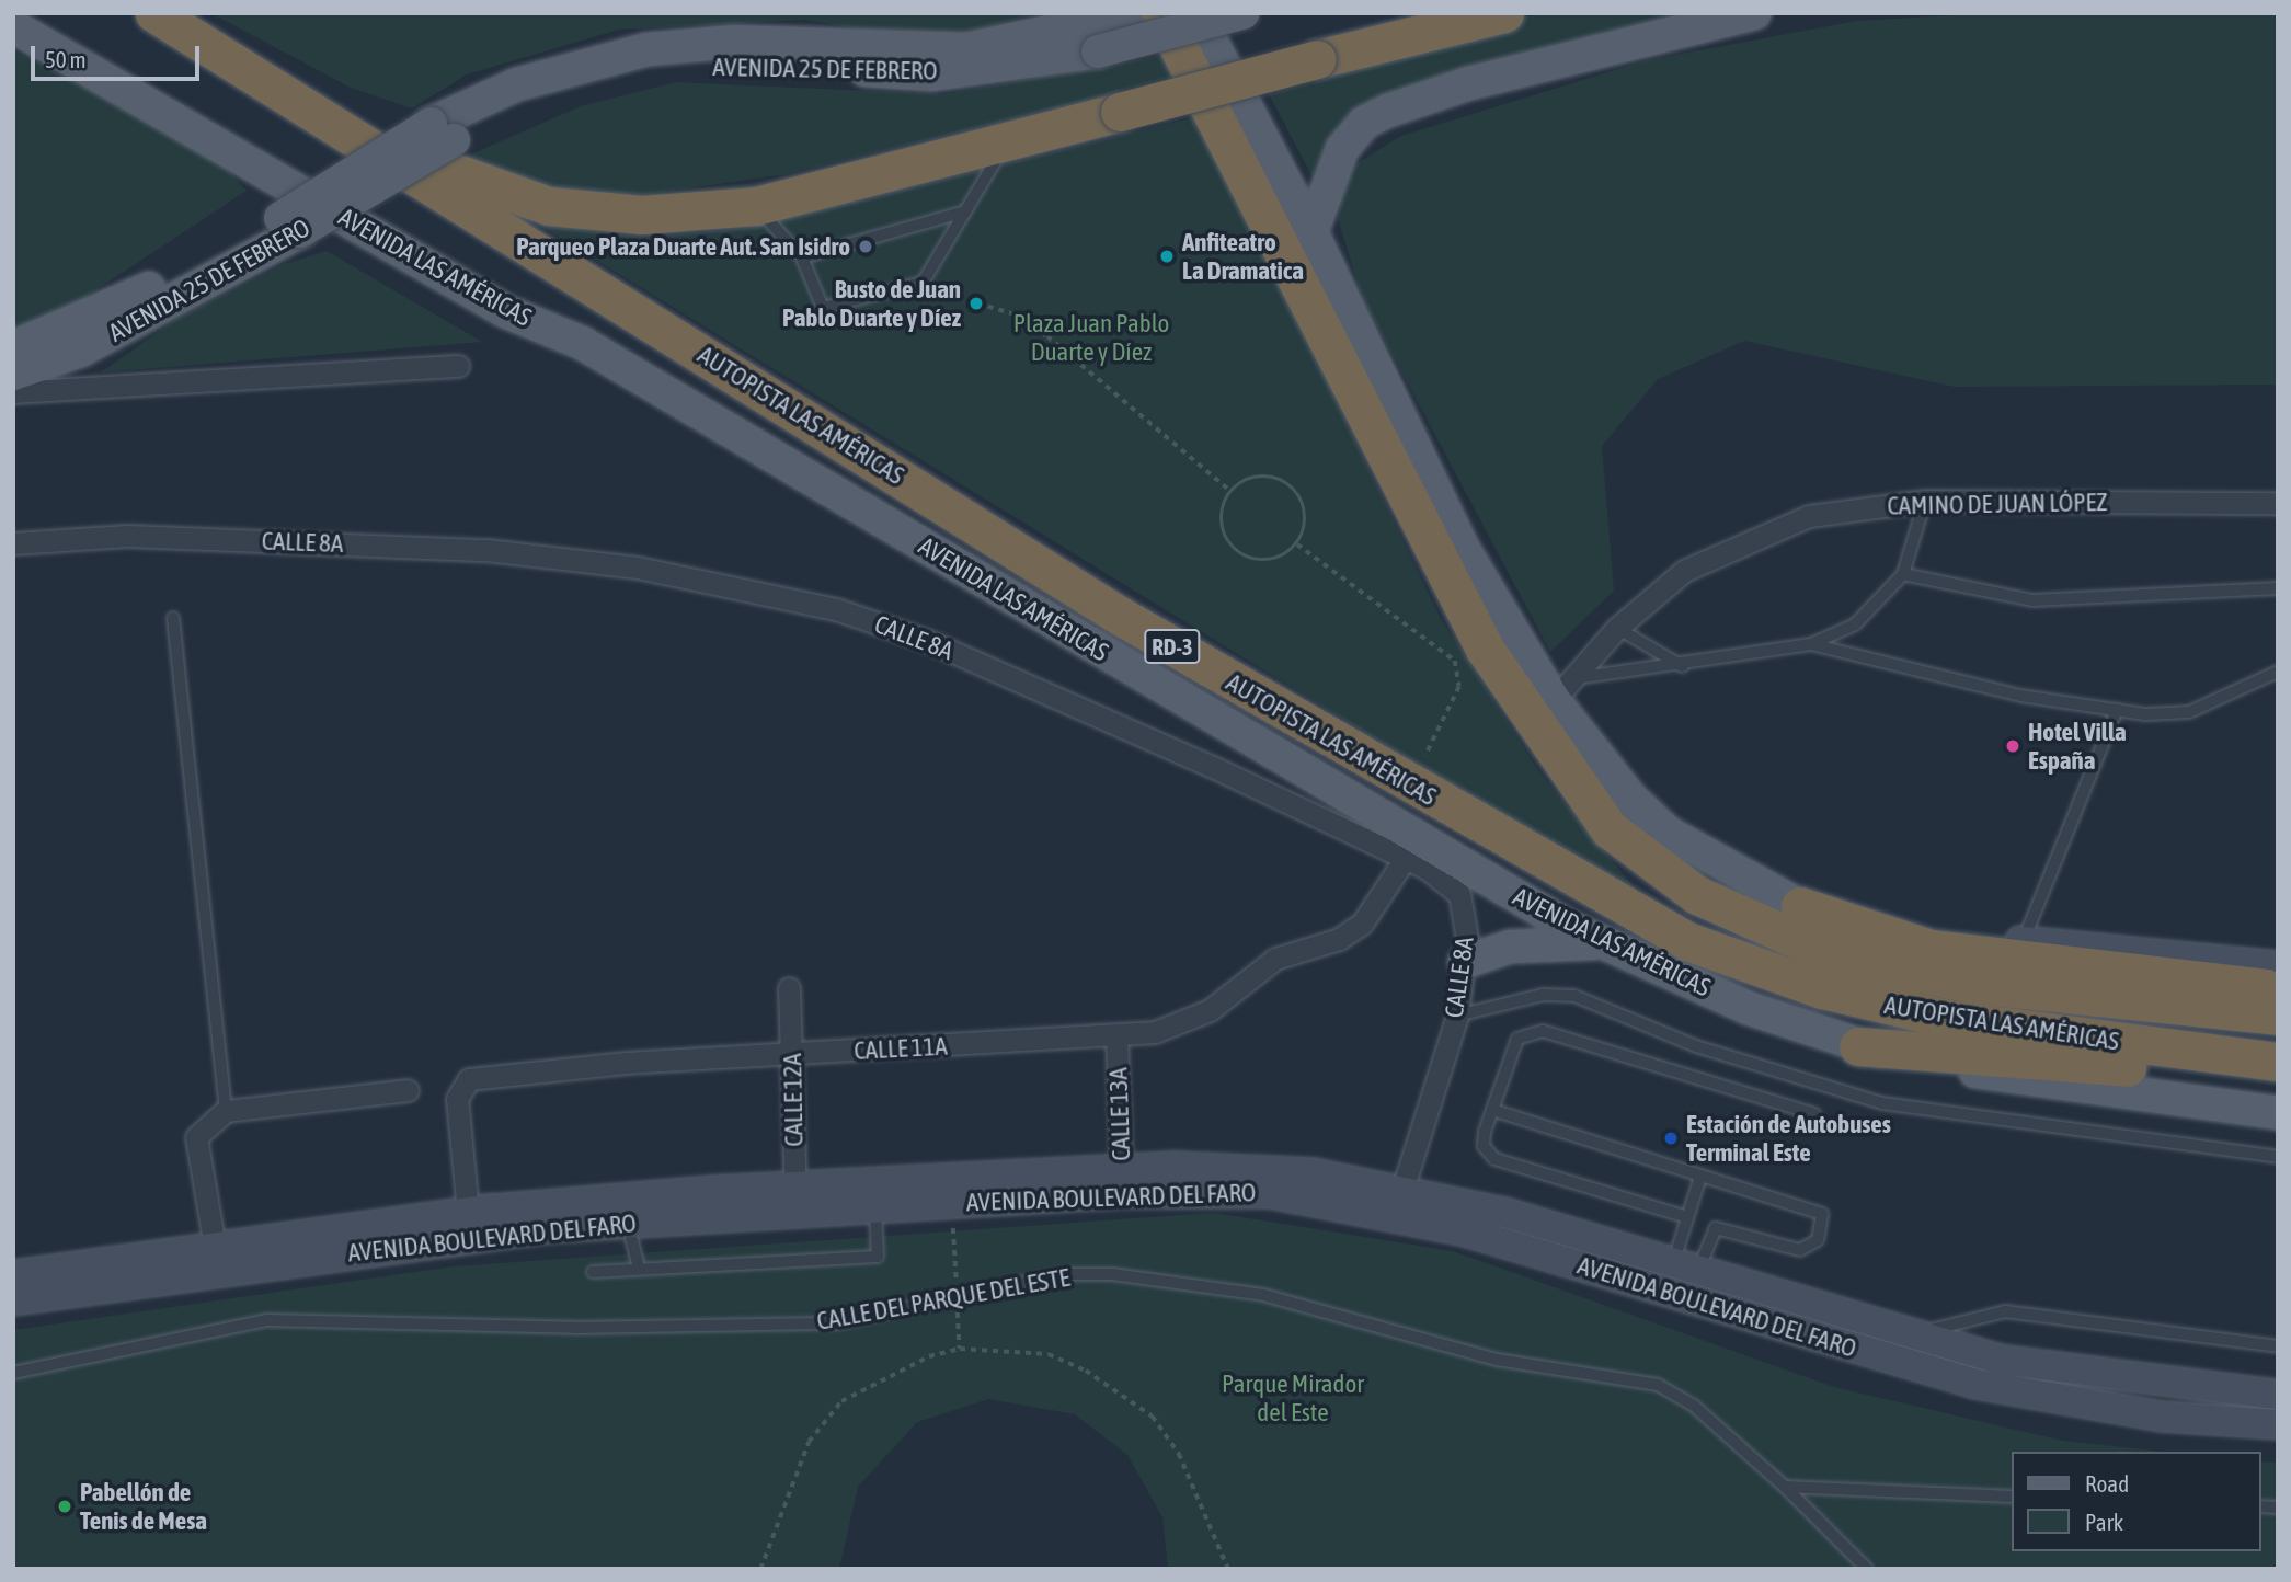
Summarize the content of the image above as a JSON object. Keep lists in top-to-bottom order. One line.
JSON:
{"streets":{"highway":["AUTOPISTA LAS AMÉRICAS","RD-3"],"main road":["AVENIDA 25 DE FEBRERO","AVENIDA LAS AMÉRICAS"],"street":["CAMINO DE JUAN LÓPEZ","CALLE 8A","CALLE 11A","CALLE 12A","CALLE 13A","AVENIDA BOULEVARD DEL FARO"],"lane":["CALLE DEL PARQUE DEL ESTE"]},"crossings":[["AVENIDA LAS AMÉRICAS","CALLE 8A"],["CALLE 8A","CALLE 11A"],["CALLE 8A","AVENIDA BOULEVARD DEL FARO"],["CALLE 11A","CALLE 12A"],["CALLE 11A","CALLE 13A"],["CALLE 11A","AVENIDA BOULEVARD DEL FARO"],["CALLE 12A","AVENIDA BOULEVARD DEL FARO"],["CALLE 13A","AVENIDA BOULEVARD DEL FARO"]],"parks":["Plaza Juan Pablo Duarte y Díez","Parque Mirador del Este"],"places":["Parqueo Plaza Duarte Aut. San Isidro","Anfiteatro La Dramatica","Busto de Juan Pablo Duarte y Díez","Hotel Villa España","Estación de Autobuses Terminal Este","Pabellón de Tenis de Mesa"],"legend":["Road","Park"],"scale_bar":"50 m"}
